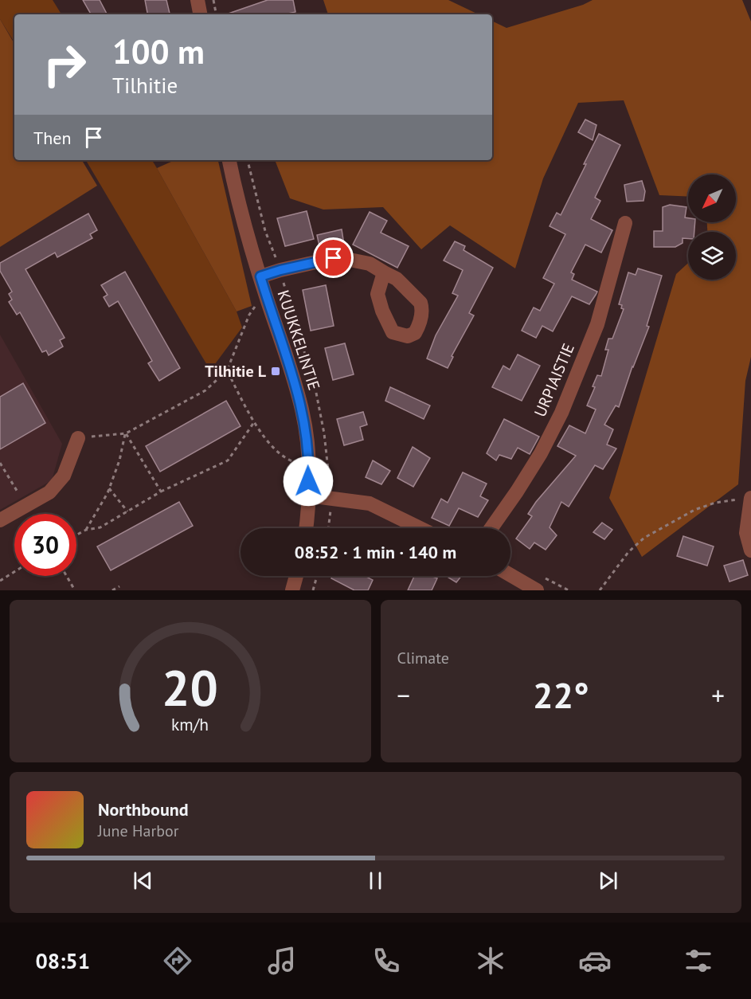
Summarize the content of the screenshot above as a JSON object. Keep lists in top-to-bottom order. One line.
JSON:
{"streets":{"street":["KUUKKELINTIE","URPIAISTIE"]},"places":{"transit":["Tilhitie L"]},"north":"bottom left","page":{"turn":["100 m","Tilhitie"],"then":"Then","limit":"30","trip":"08:52 · 1 min · 140 m","tile":"Climate","heat":["−","22°","+"],"song":["Northbound","June Harbor"],"tabs":"08:51","gauge":["20","km/h"]}}
